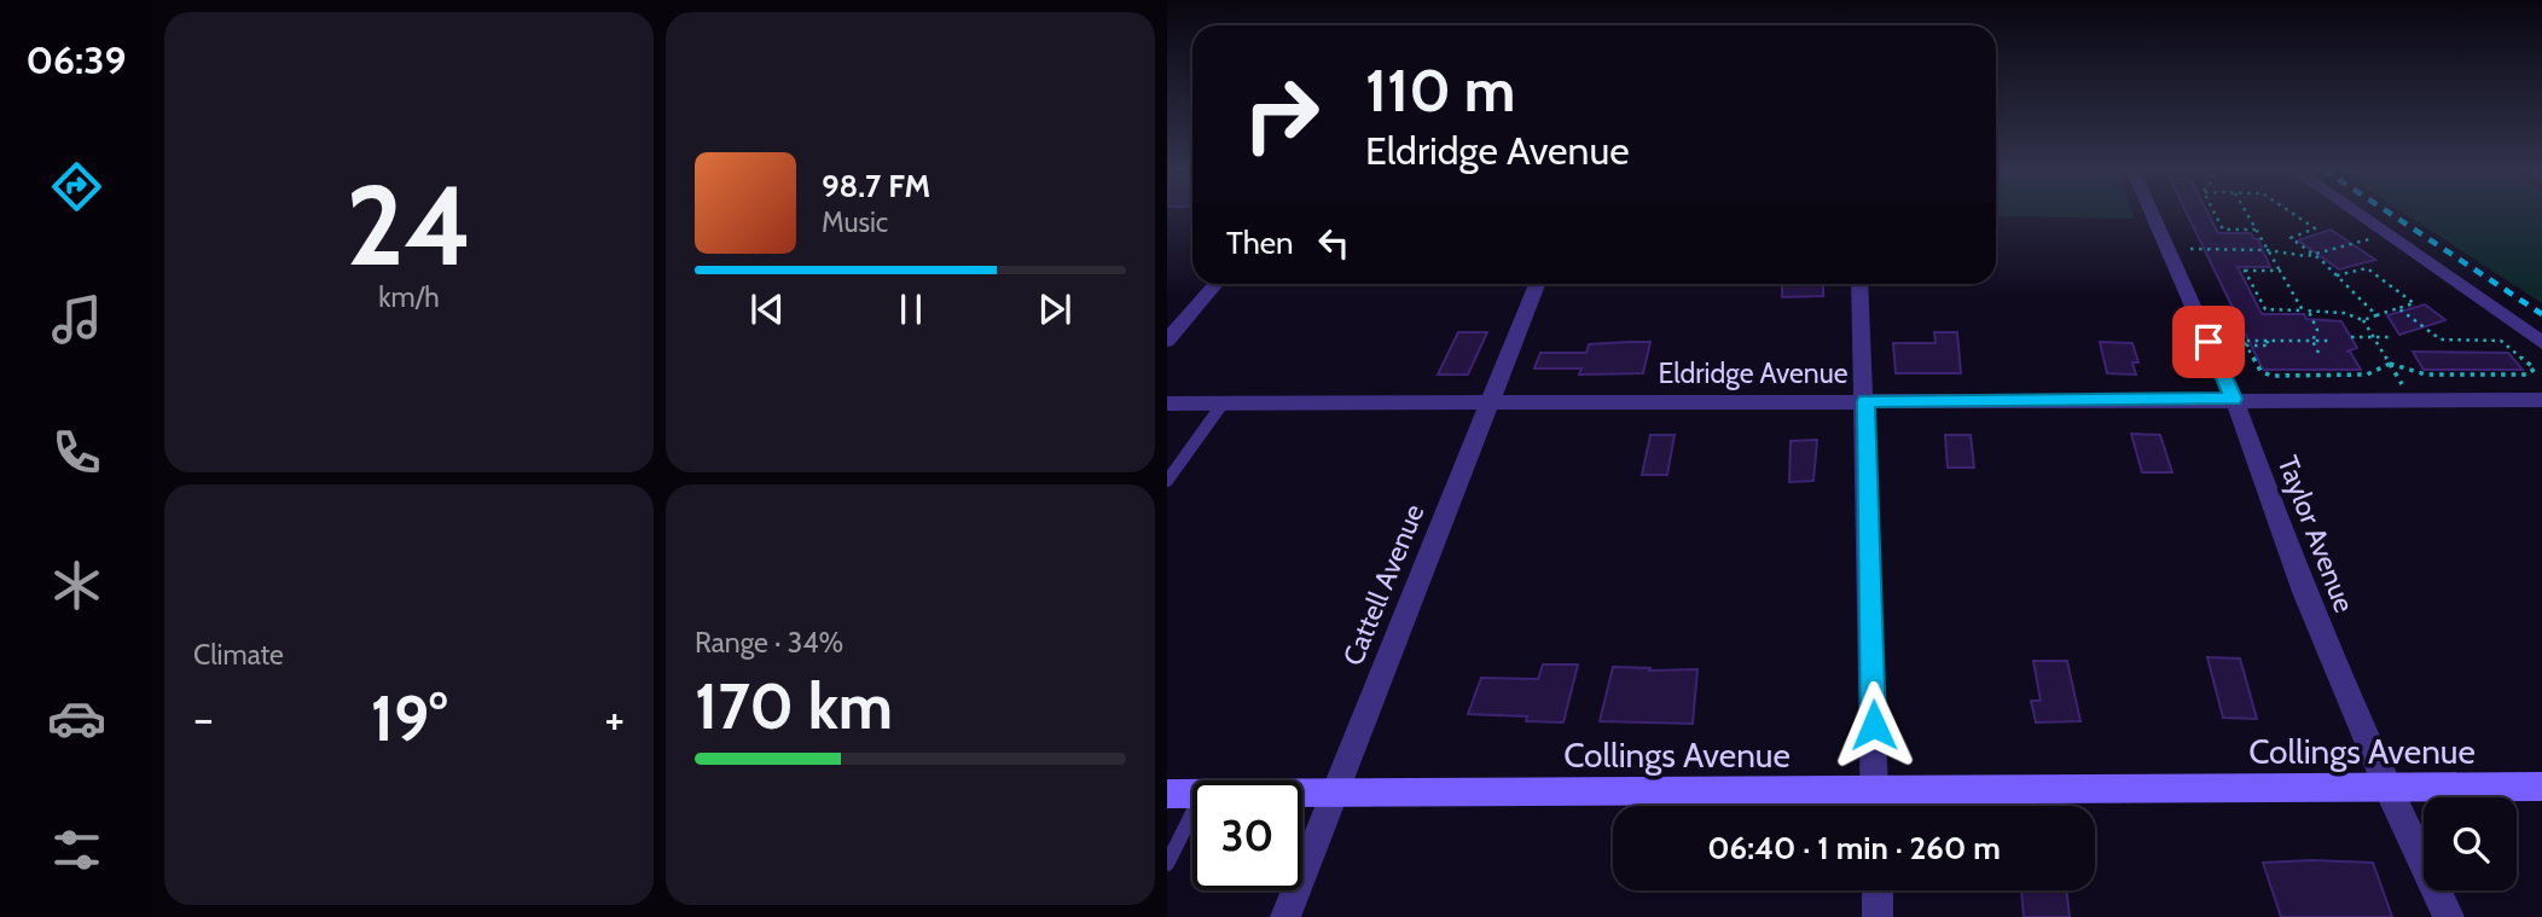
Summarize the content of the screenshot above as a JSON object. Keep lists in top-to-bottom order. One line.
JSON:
{"streets":{"main road":["Collings Avenue"],"street":["Eldridge Avenue","Taylor Avenue","Cattell Avenue"]},"crossings":[["Eldridge Avenue","Taylor Avenue"],["Eldridge Avenue","Cattell Avenue"],["Taylor Avenue","Collings Avenue"],["Cattell Avenue","Collings Avenue"]],"page":{"tabs":"06:39","tile":[["24","km/h"],"Climate",["Range · 34%","170 km"]],"turn":["110 m","Eldridge Avenue"],"song":["98.7 FM","Music"],"then":"Then","heat":["−","19°","+"],"limit":"30","trip":"06:40 · 1 min · 260 m"}}
